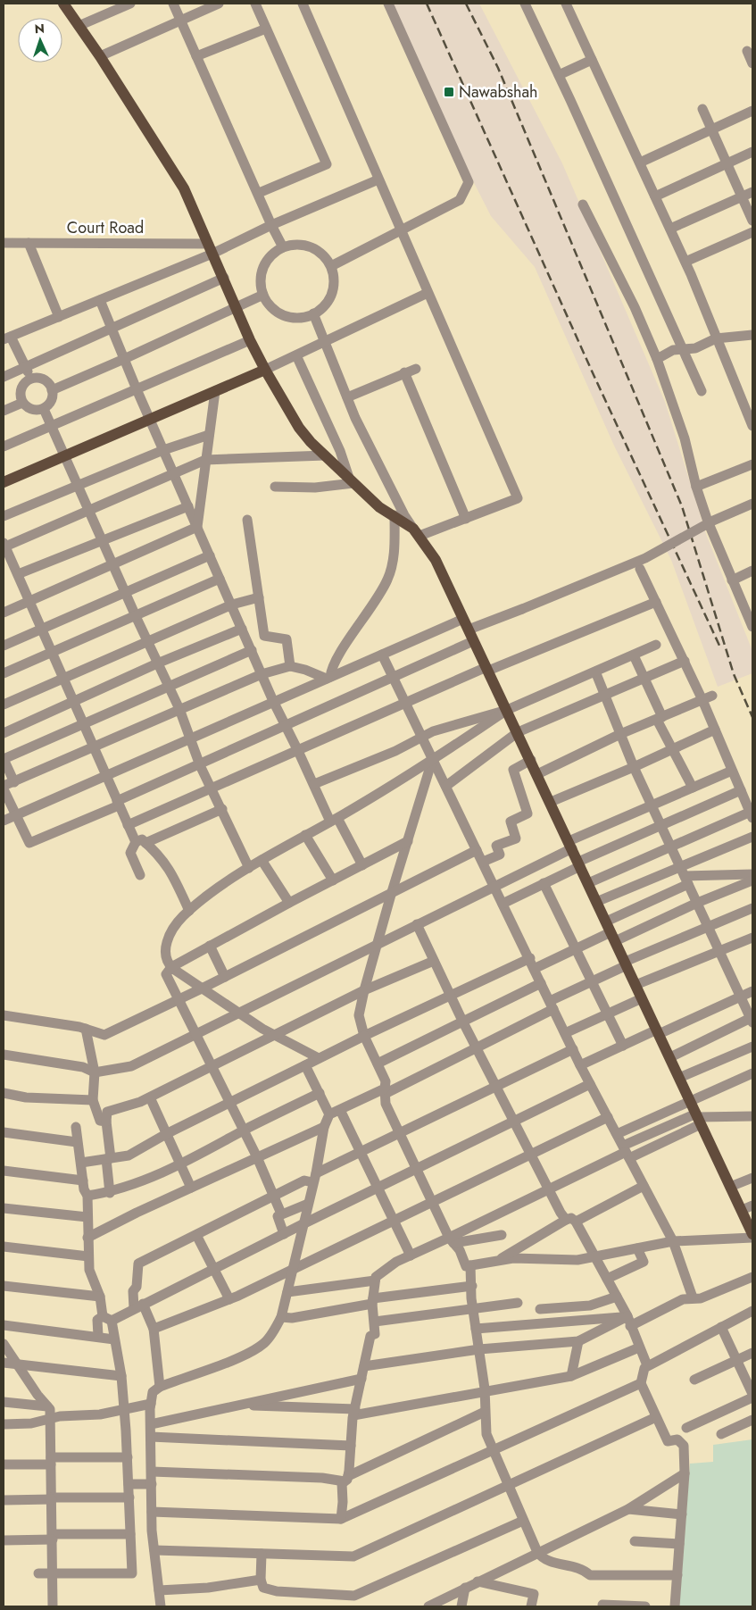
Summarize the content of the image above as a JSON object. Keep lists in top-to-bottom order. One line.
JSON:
{"streets":{"street":["Court Road"]},"places":{"transit":["Nawabshah"]},"north":"top"}
